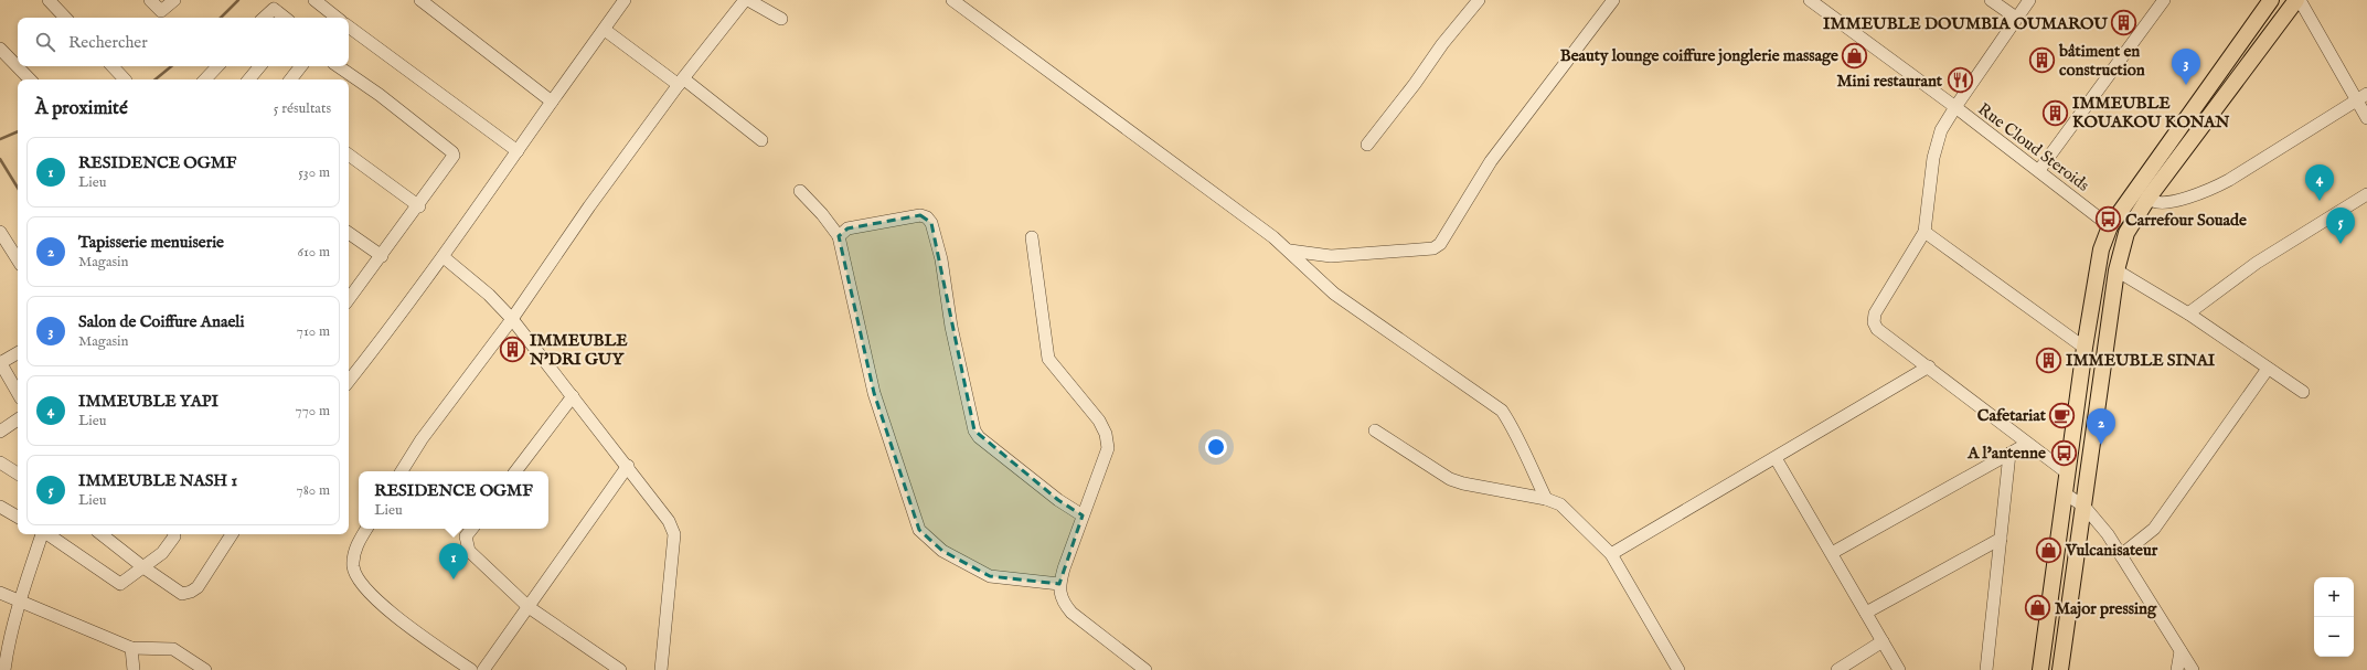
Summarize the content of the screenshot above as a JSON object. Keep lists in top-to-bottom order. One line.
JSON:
{"streets":{"street":["Rue Cloud Steroids"]},"places":{"building":["IMMEUBLE DOUMBIA OUMAROU","bâtiment en construction","IMMEUBLE KOUAKOU KONAN","IMMEUBLE N'DRI GUY","IMMEUBLE SINAI"],"shop":["Beauty lounge coiffure jonglerie massage","Vulcanisateur","Major pressing"],"restaurant":["Mini restaurant"],"bus stop":["Carrefour Souade","A l'antenne"],"cafe":["Cafetariat"]},"page":{"search":"Rechercher","pins":["3","4","5","2","1"],"heading":["À proximité","5 résultats"],"list":[{"mark":"1","name":"RESIDENCE OGMF","note":"Lieu","value":"530 m"},{"mark":"2","name":"Tapisserie menuiserie","note":"Magasin","value":"610 m"},{"mark":"3","name":"Salon de Coiffure Anaeli","note":"Magasin","value":"710 m"},{"mark":"4","name":"IMMEUBLE YAPI","note":"Lieu","value":"770 m"},{"mark":"5","name":"IMMEUBLE NASH 1","note":"Lieu","value":"780 m"}],"popup":["RESIDENCE OGMF","Lieu"],"map_buttons":["+","−"]}}
